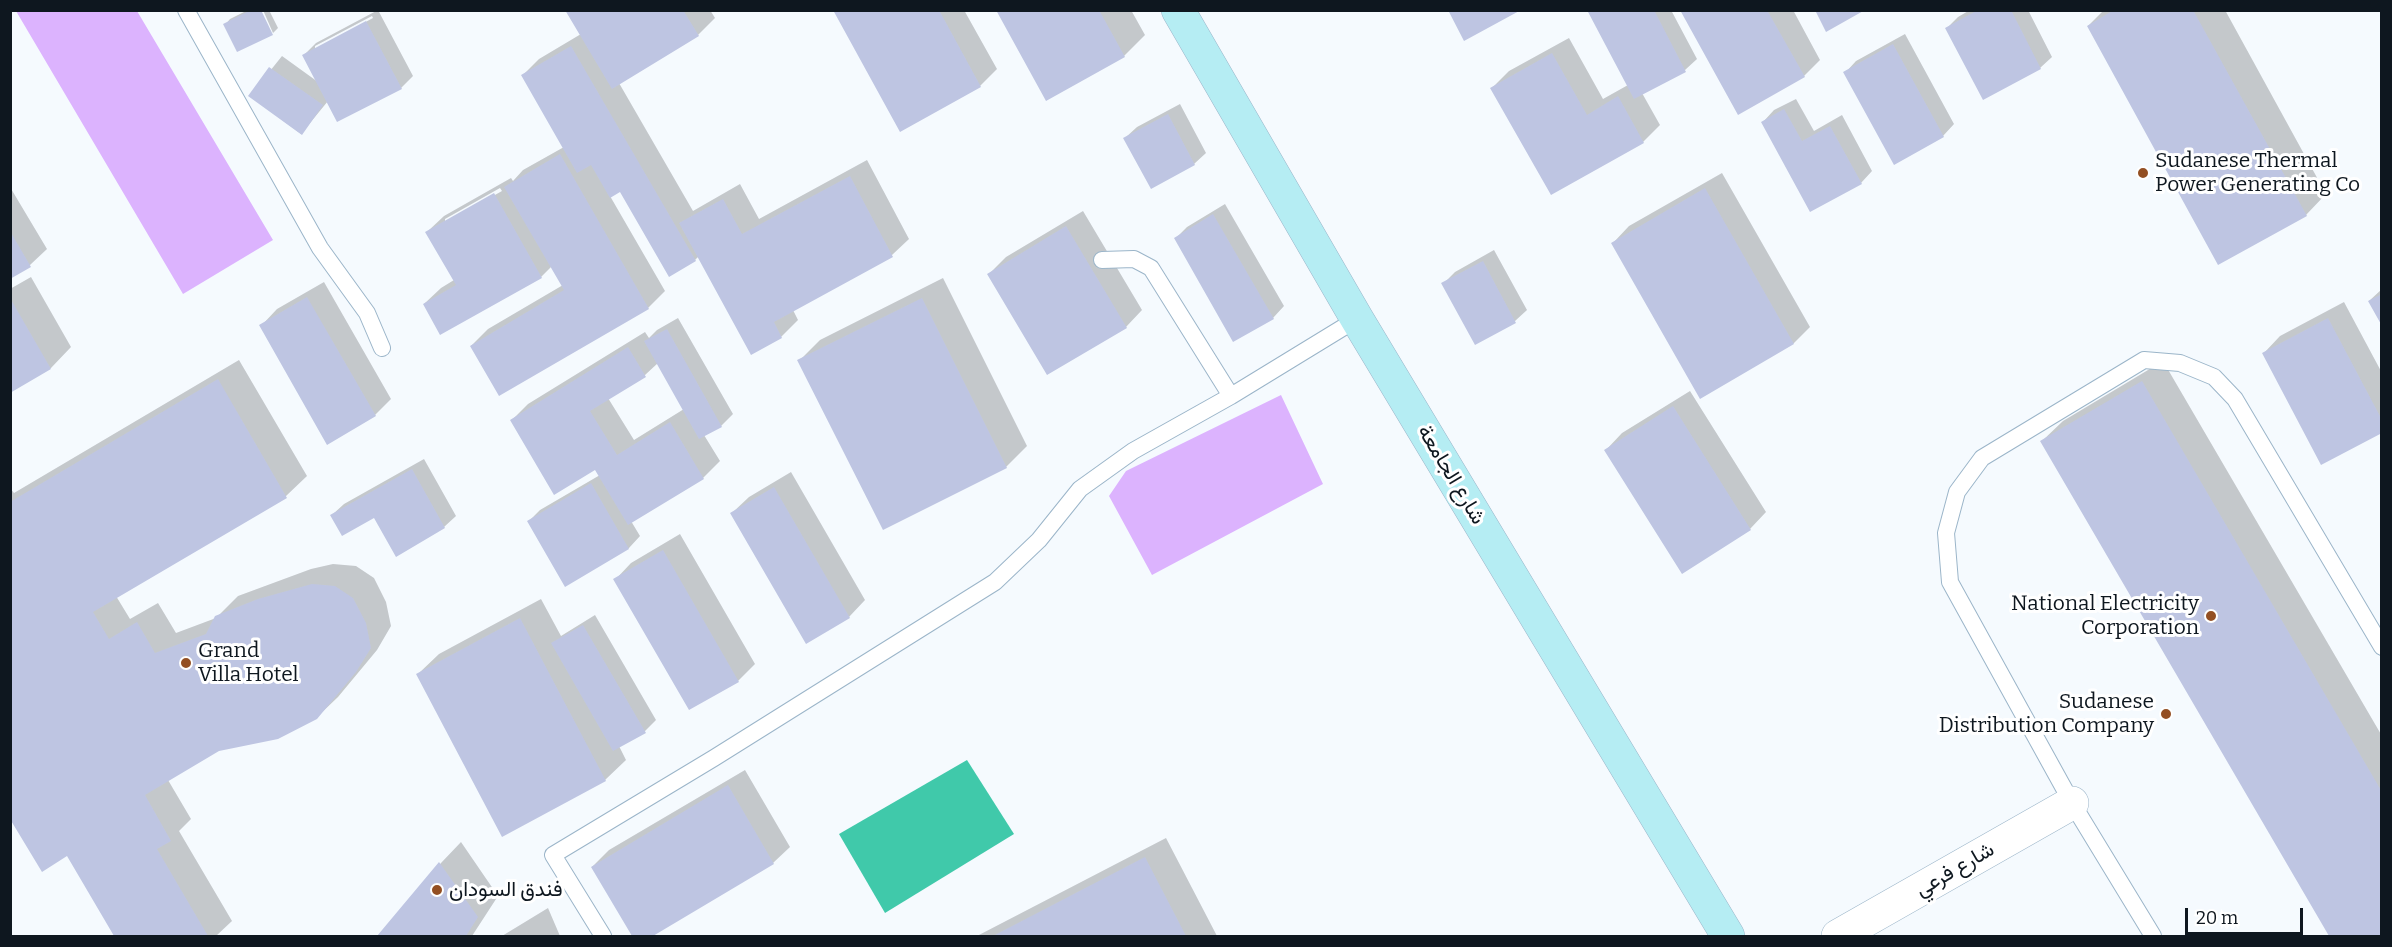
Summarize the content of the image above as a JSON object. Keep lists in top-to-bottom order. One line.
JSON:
{"streets":{"main road":["شارع الجامعة"],"street":["شارع فرعي"]},"places":["Sudanese Thermal Power Generating Co","National Electricity Corporation","Grand Villa Hotel","Sudanese Distribution Company","فندق السودان"],"scale_bar":"20 m"}
